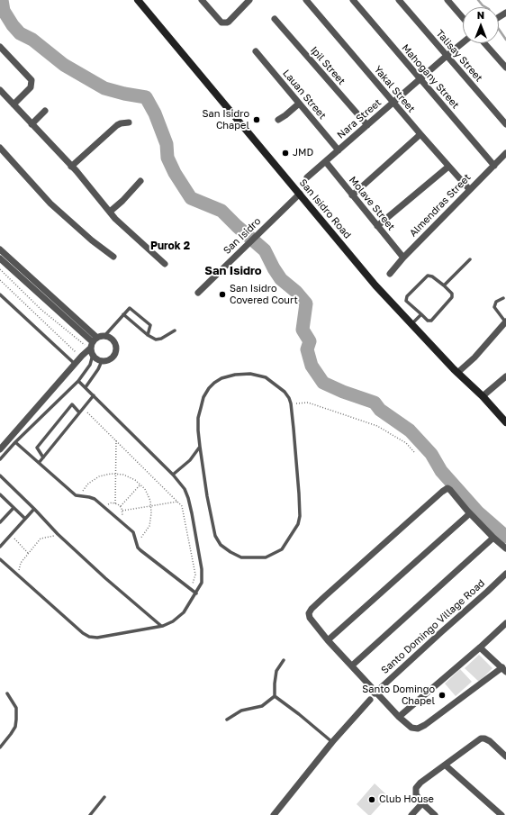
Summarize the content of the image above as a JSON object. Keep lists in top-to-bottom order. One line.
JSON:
{"streets":{"main road":["San Isidro Road"],"street":["Talisay Street","Ipil Street","Mahogany Street","Yakal Street","Lauan Street","Nara Street","Molave Street","Almendras Street","San Isidro","Santo Domingo Village Road"]},"crossings":[["Talisay Street","Nara Street"],["Ipil Street","Nara Street"],["Mahogany Street","Nara Street"],["Mahogany Street","Almendras Street"],["Yakal Street","Nara Street"],["Yakal Street","Almendras Street"],["Lauan Street","Nara Street"],["Nara Street","Molave Street"],["Molave Street","Almendras Street"],["San Isidro Road","San Isidro"]],"districts":["Purok 2","San Isidro"],"places":["San Isidro Chapel","JMD","San Isidro Covered Court","Santo Domingo Chapel","Club House"],"north":"top"}
